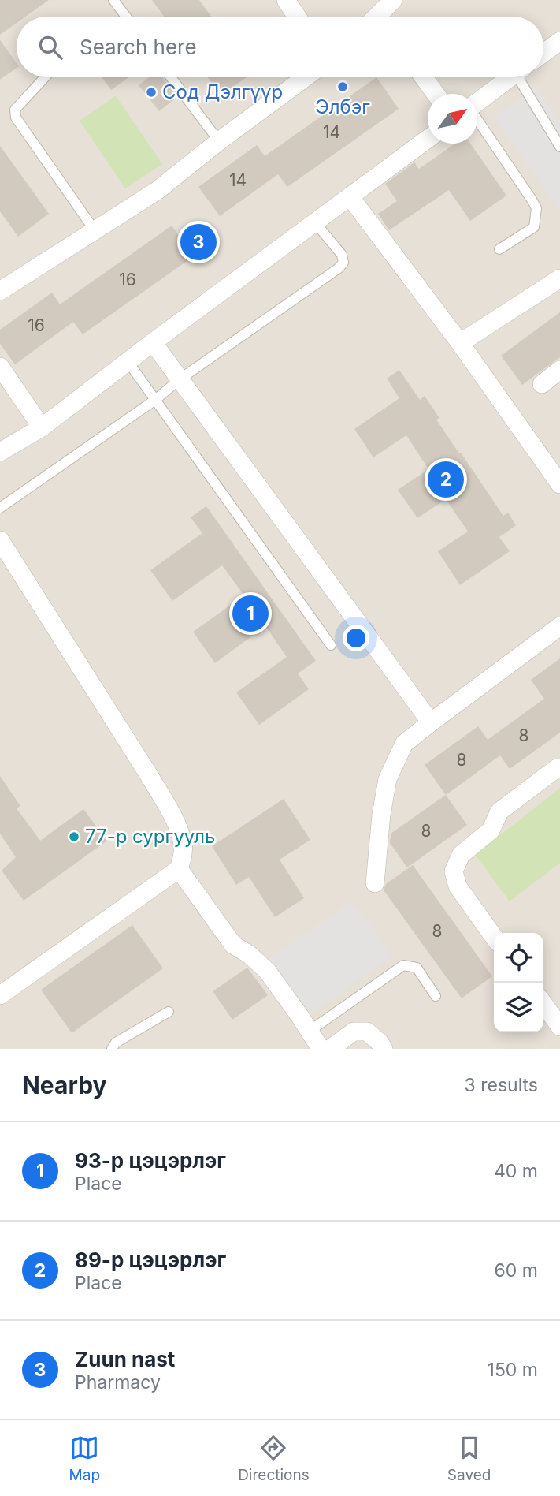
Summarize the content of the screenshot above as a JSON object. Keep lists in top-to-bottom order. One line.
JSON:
{"places":["Элбэг","Сод Дэлгүүр","77-р сургууль"],"house_numbers":["14","14","16","16","8","8","8","8"],"north":"top right","page":{"search":"Search here","pins":["3","2","1"],"heading":["Nearby","3 results"],"list":[{"mark":"1","name":"93-р цэцэрлэг","note":"Place","value":"40 m"},{"mark":"2","name":"89-р цэцэрлэг","note":"Place","value":"60 m"},{"mark":"3","name":"Zuun nast","note":"Pharmacy","value":"150 m"}],"nav":["Map","Directions","Saved"]}}
